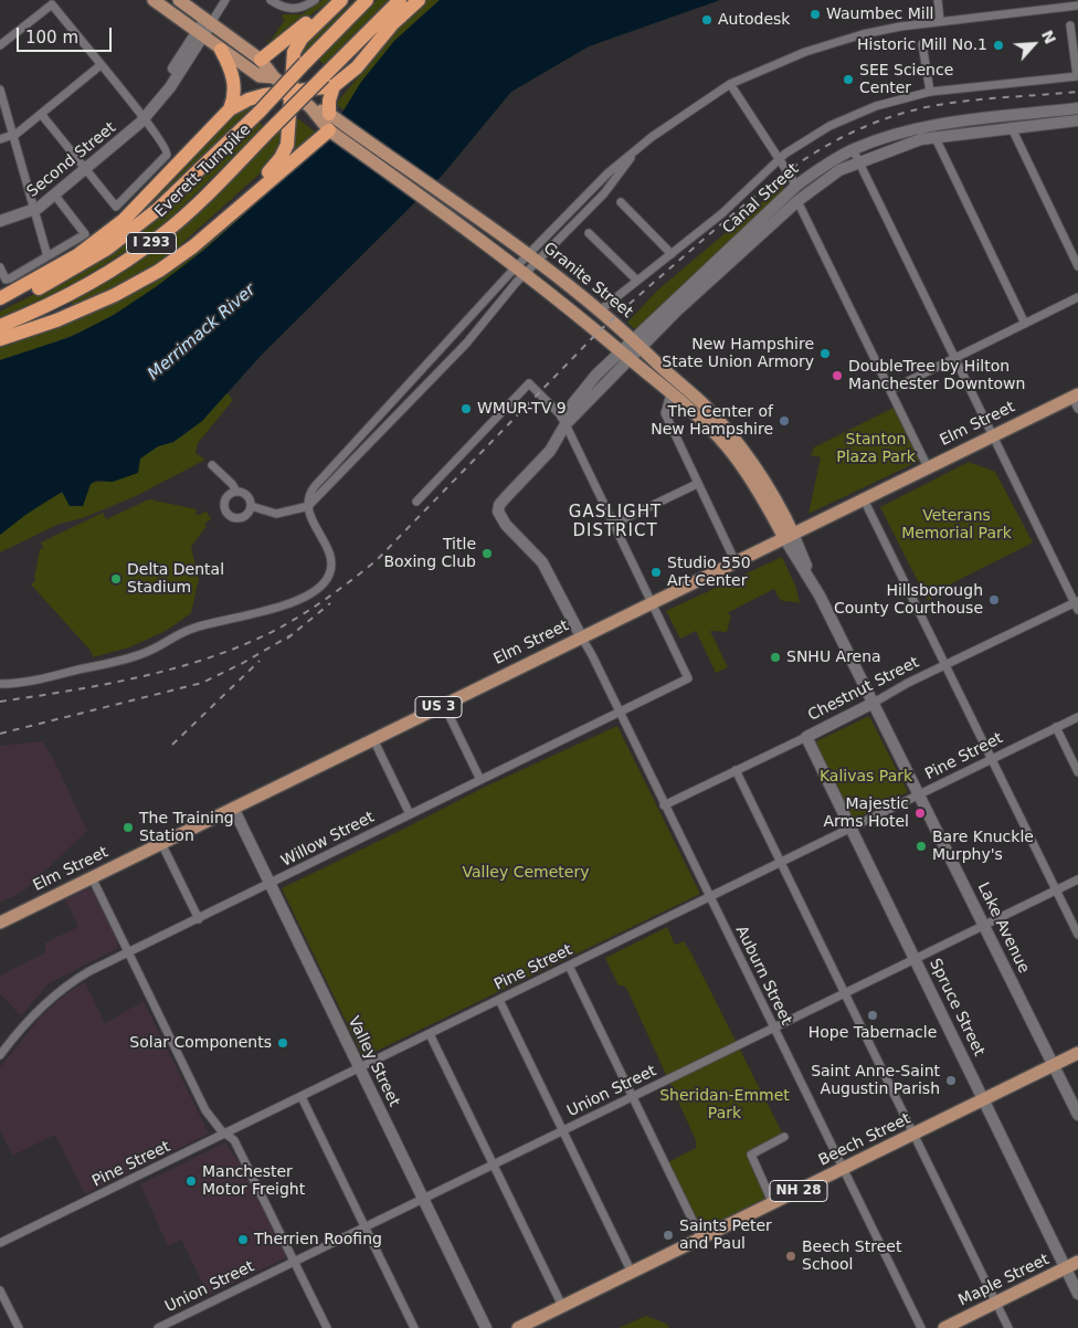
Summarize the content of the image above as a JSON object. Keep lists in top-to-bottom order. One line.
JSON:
{"streets":{"highway":["Everett Turnpike","I 293"],"main road":["Granite Street","Elm Street","US 3","Beech Street","NH 28","Maple Street"],"street":["Second Street","Canal Street","Chestnut Street","Pine Street","Willow Street","Lake Avenue","Auburn Street","Spruce Street","Valley Street","Union Street"]},"crossings":[["Second Street","Granite Street"],["Canal Street","Granite Street"],["Canal Street","Elm Street"],["Canal Street","Auburn Street"],["Granite Street","Elm Street"],["Granite Street","Lake Avenue"],["Elm Street","Willow Street"],["Elm Street","Lake Avenue"],["Elm Street","Auburn Street"],["Elm Street","Valley Street"],["Chestnut Street","Lake Avenue"],["Chestnut Street","Auburn Street"],["Chestnut Street","Spruce Street"],["Pine Street","Lake Avenue"],["Pine Street","Auburn Street"],["Pine Street","Spruce Street"],["Pine Street","Valley Street"],["Willow Street","Auburn Street"],["Willow Street","Valley Street"],["Lake Avenue","Union Street"],["Lake Avenue","Beech Street"],["Auburn Street","Union Street"],["Auburn Street","Beech Street"],["Spruce Street","Union Street"],["Spruce Street","Beech Street"],["Spruce Street","Maple Street"],["Valley Street","Union Street"]],"districts":["GASLIGHT DISTRICT"],"water":["Merrimack River"],"parks":["Stanton Plaza Park","Veterans Memorial Park","Kalivas Park","Valley Cemetery","Sheridan-Emmet Park"],"places":["Waumbec Mill","Autodesk","Historic Mill No.1","SEE Science Center","New Hampshire State Union Armory","DoubleTree by Hilton Manchester Downtown","WMUR-TV 9","The Center of New Hampshire","Title Boxing Club","Studio 550 Art Center","Delta Dental Stadium","Hillsborough County Courthouse","SNHU Arena","Majestic Arms Hotel","The Training Station","Bare Knuckle Murphy's","Hope Tabernacle","Solar Components","Saint Anne-Saint Augustin Parish","Manchester Motor Freight","Saints Peter and Paul","Therrien Roofing","Beech Street School"],"scale_bar":"100 m","north":"top right"}
